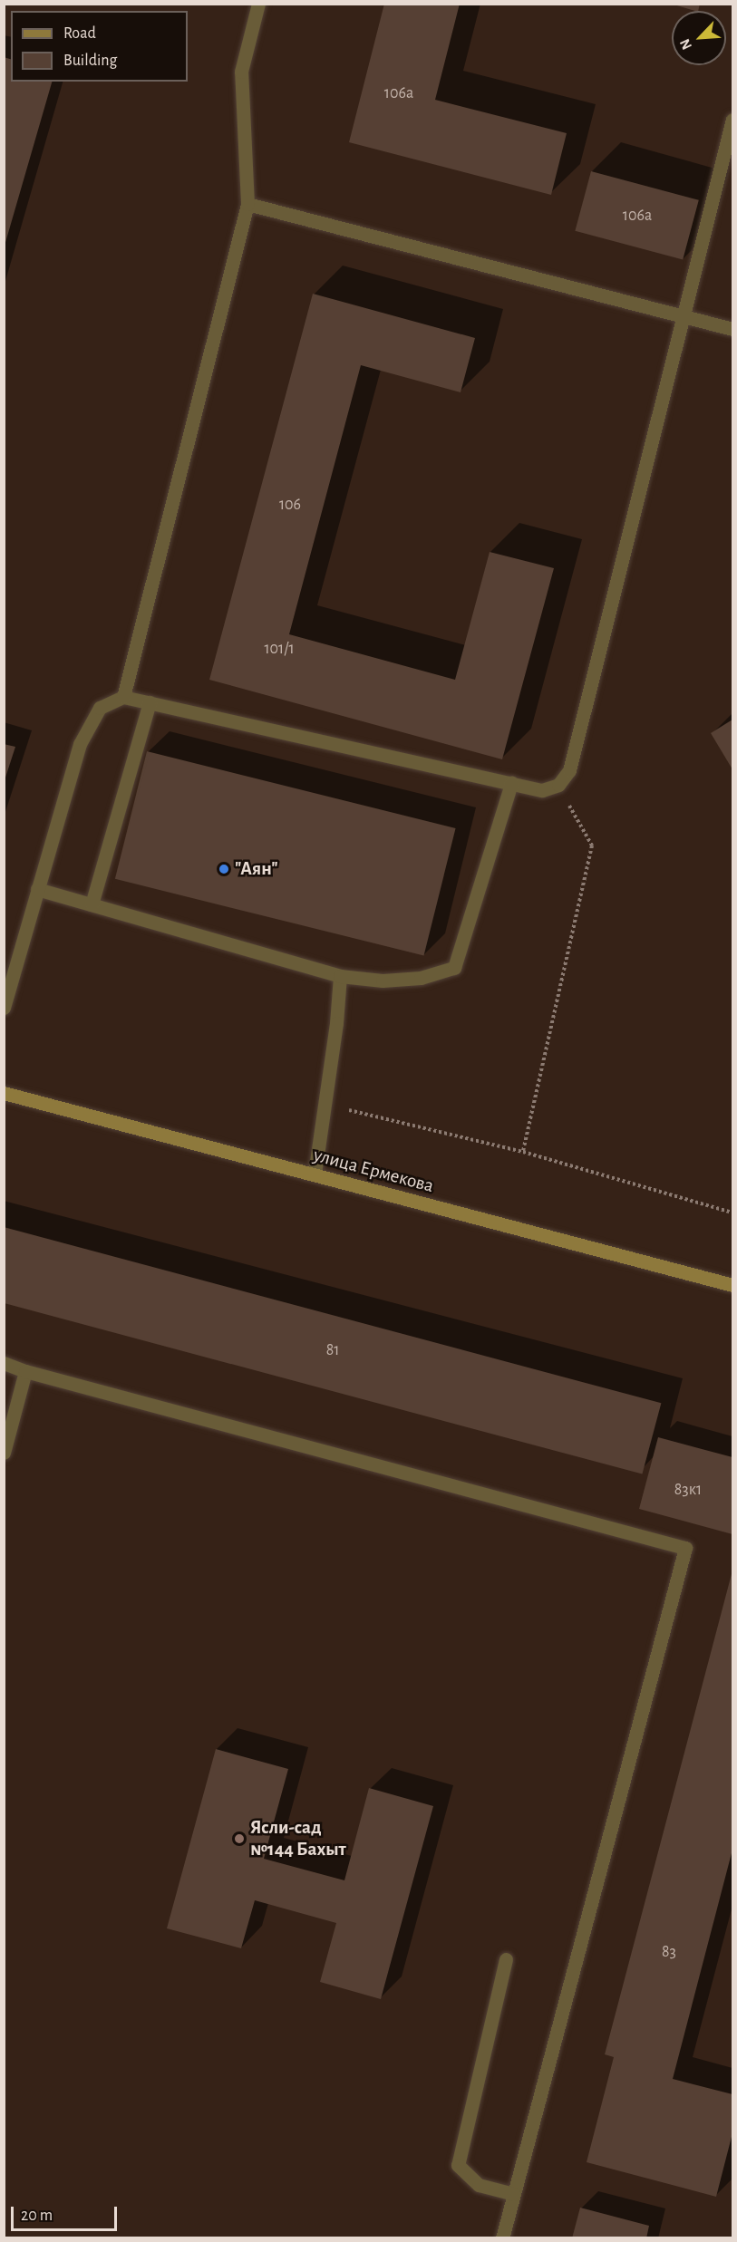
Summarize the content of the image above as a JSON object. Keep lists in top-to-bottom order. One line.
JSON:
{"streets":{"main road":["улица Ермекова"]},"places":["\"Аян\"","Ясли-сад №144 Бахыт"],"house_numbers":["106а","106а","106","101/1","81","83к1","83"],"legend":["Road","Building"],"scale_bar":"20 m","north":"bottom left"}
